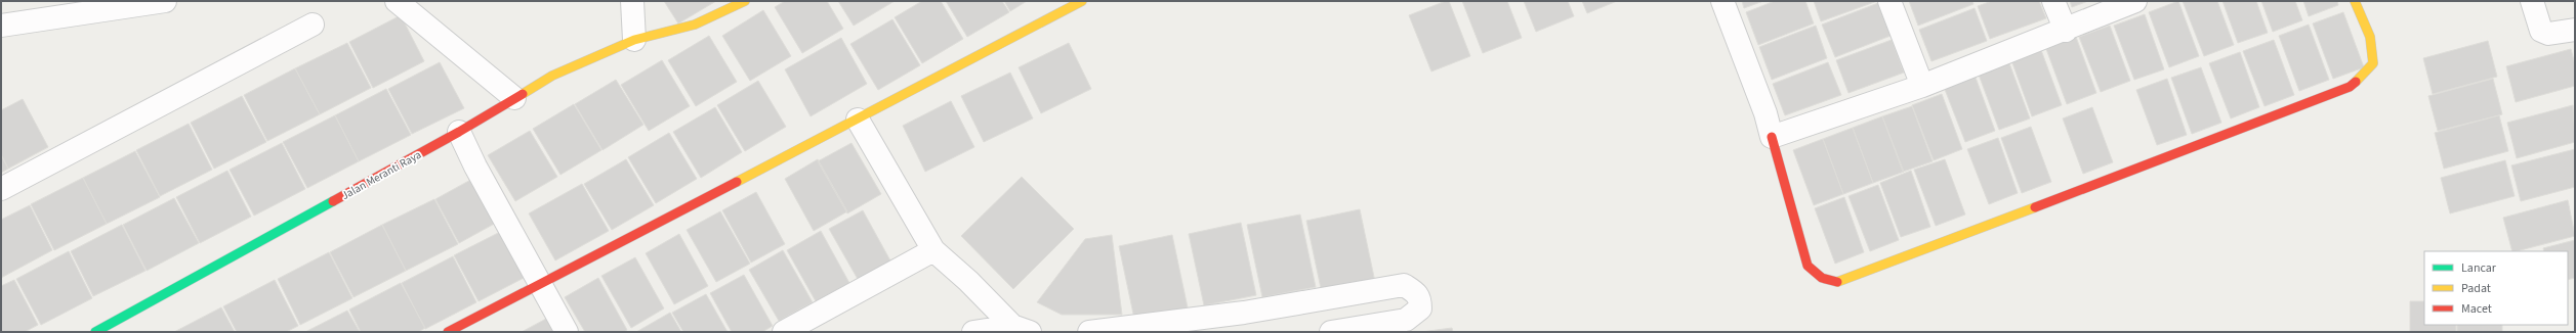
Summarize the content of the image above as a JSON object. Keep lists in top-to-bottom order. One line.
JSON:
{"streets":{"street":["Jalan Meranti Raya"]},"legend":["Lancar","Padat","Macet"]}
